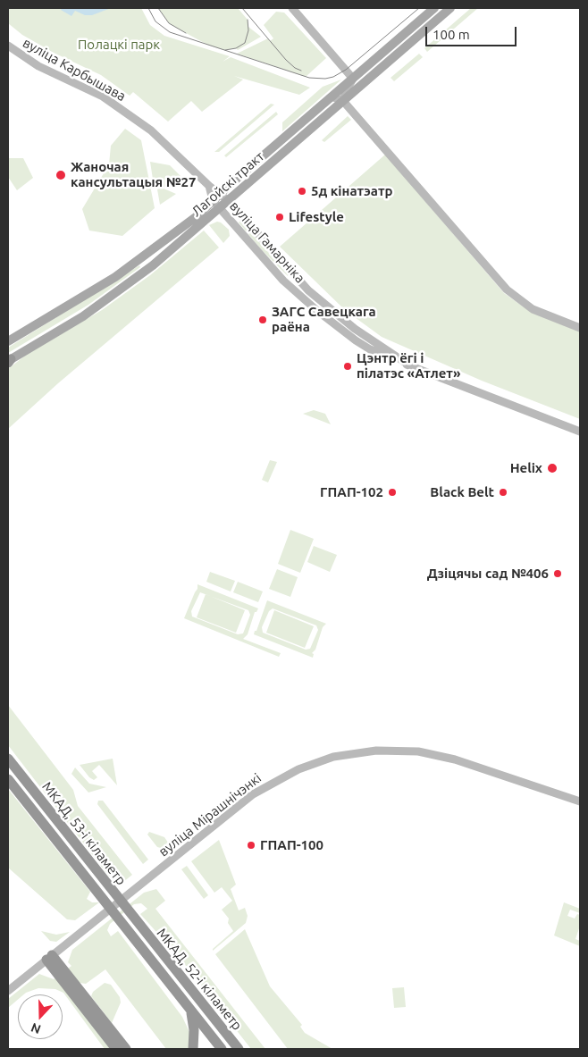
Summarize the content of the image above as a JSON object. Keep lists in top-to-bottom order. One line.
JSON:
{"streets":{"highway":["МКАД, 53-і кіламетр","МКАД, 52-і кіламетр"],"main road":["вуліца Карбышава","Лагойскі тракт","вуліца Гамарніка","вуліца Мірашнічэнкі"]},"crossings":[["вуліца Карбышава","вуліца Гамарніка"],["Лагойскі тракт","вуліца Гамарніка"],["МКАД, 53-і кіламетр","МКАД, 52-і кіламетр"]],"parks":["Полацкі парк"],"places":["Жаночая кансультацыя №27","5д кінатэатр","Lifestyle","ЗАГС Савецкага раёна","Цэнтр ёгі і пілатэс «Атлет»","Helix","ГПАП-102","Black Belt","Дзіцячы сад №406","ГПАП-100"],"scale_bar":"100 m","north":"bottom"}
